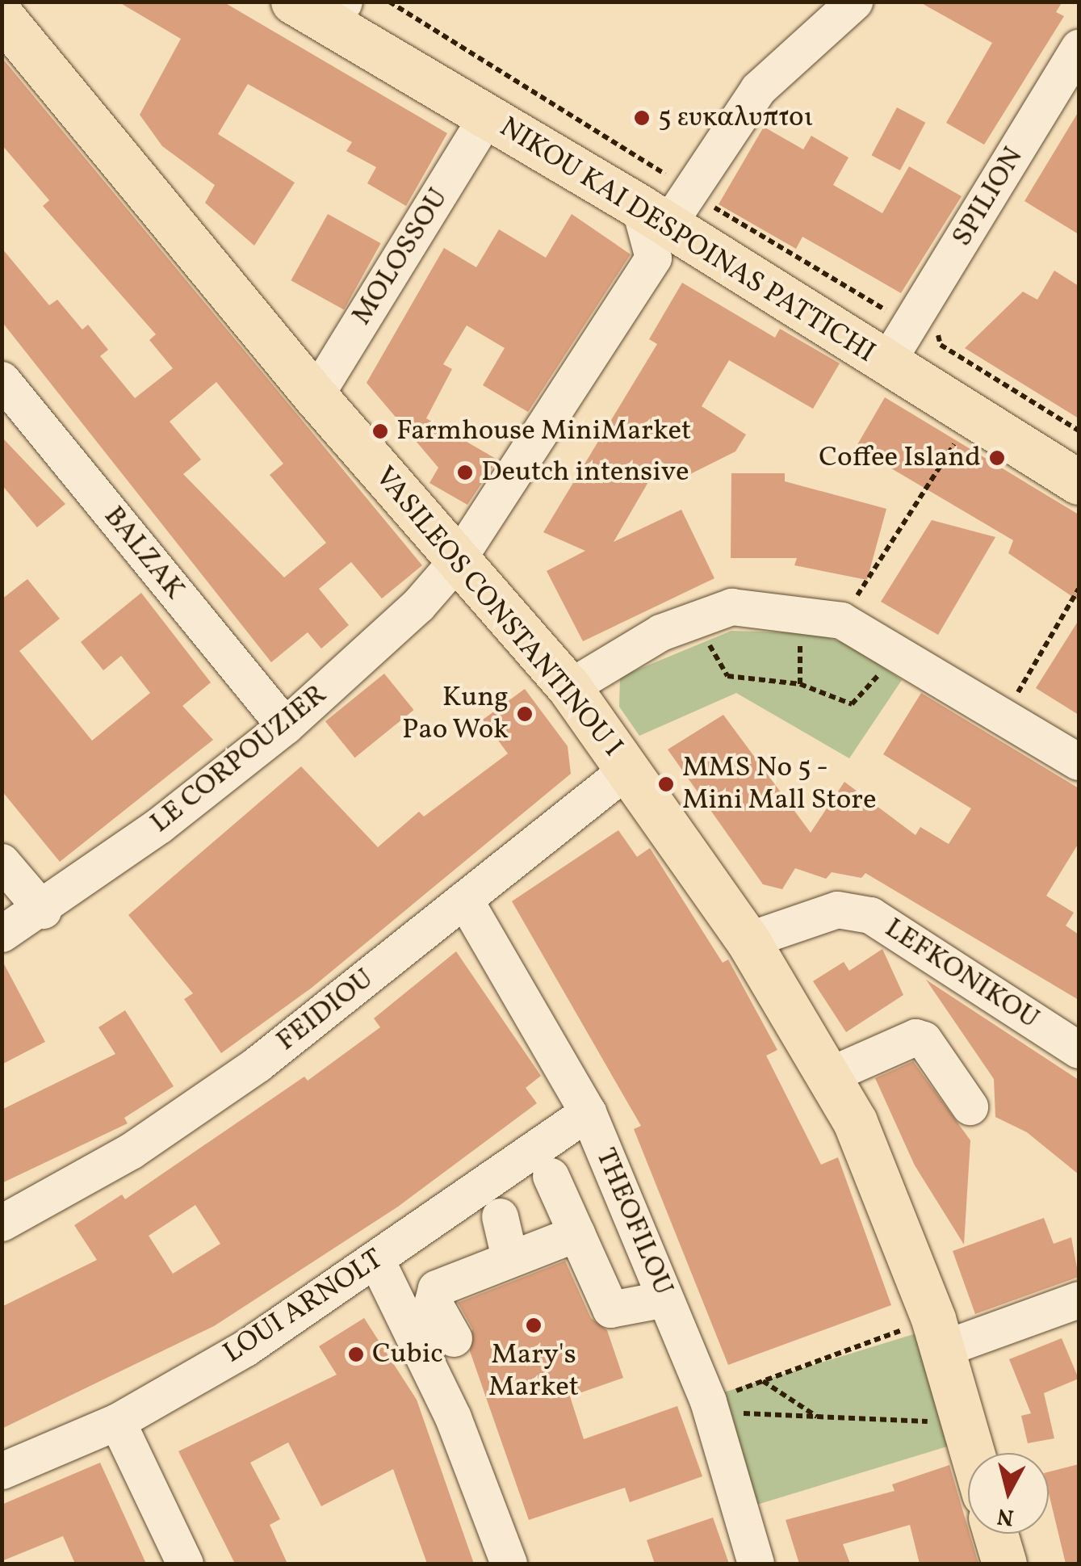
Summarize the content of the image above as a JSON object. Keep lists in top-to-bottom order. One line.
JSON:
{"streets":{"main road":["NIKOU KAI DESPOINAS PATTICHI","VASILEOS CONSTANTINOU I"],"street":["SPILION","MOLOSSOU","BALZAK","LE CORPOUZIER","LEFKONIKOU","FEIDIOU","THEOFILOU","LOUI ARNOLT"]},"crossings":[["SPILION","NIKOU KAI DESPOINAS PATTICHI"],["NIKOU KAI DESPOINAS PATTICHI","MOLOSSOU"],["NIKOU KAI DESPOINAS PATTICHI","LE CORPOUZIER"],["MOLOSSOU","VASILEOS CONSTANTINOU I"],["BALZAK","LE CORPOUZIER"],["VASILEOS CONSTANTINOU I","LE CORPOUZIER"],["VASILEOS CONSTANTINOU I","LEFKONIKOU"],["VASILEOS CONSTANTINOU I","FEIDIOU"],["FEIDIOU","THEOFILOU"],["THEOFILOU","LOUI ARNOLT"]],"places":["5 ευκαλυπτοι","Farmhouse MiniMarket","Coffee Island","Deutch intensive","Kung Pao Wok","MMS No 5 - Mini Mall Store","Mary's Market","Cubic"],"north":"bottom"}
